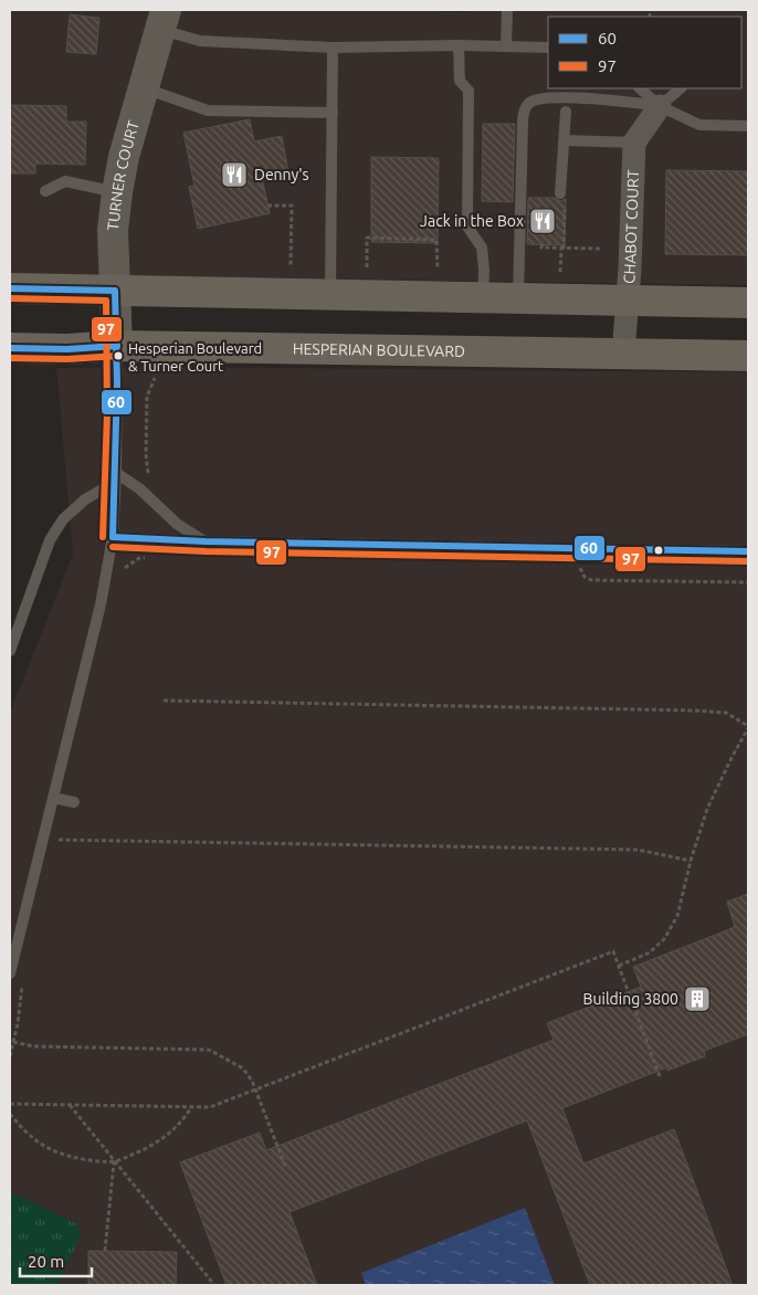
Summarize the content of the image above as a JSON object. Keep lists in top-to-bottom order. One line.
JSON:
{"streets":{"main road":["HESPERIAN BOULEVARD"],"street":["TURNER COURT","CHABOT COURT"]},"crossings":[["TURNER COURT","HESPERIAN BOULEVARD"],["CHABOT COURT","HESPERIAN BOULEVARD"]],"places":{"restaurant":["Denny's","Jack in the Box"],"other":["Hesperian Boulevard & Turner Court"],"building":["Building 3800"]},"lines":["transit line 60","transit line 97"],"legend":["60","97"],"scale_bar":"20 m"}
